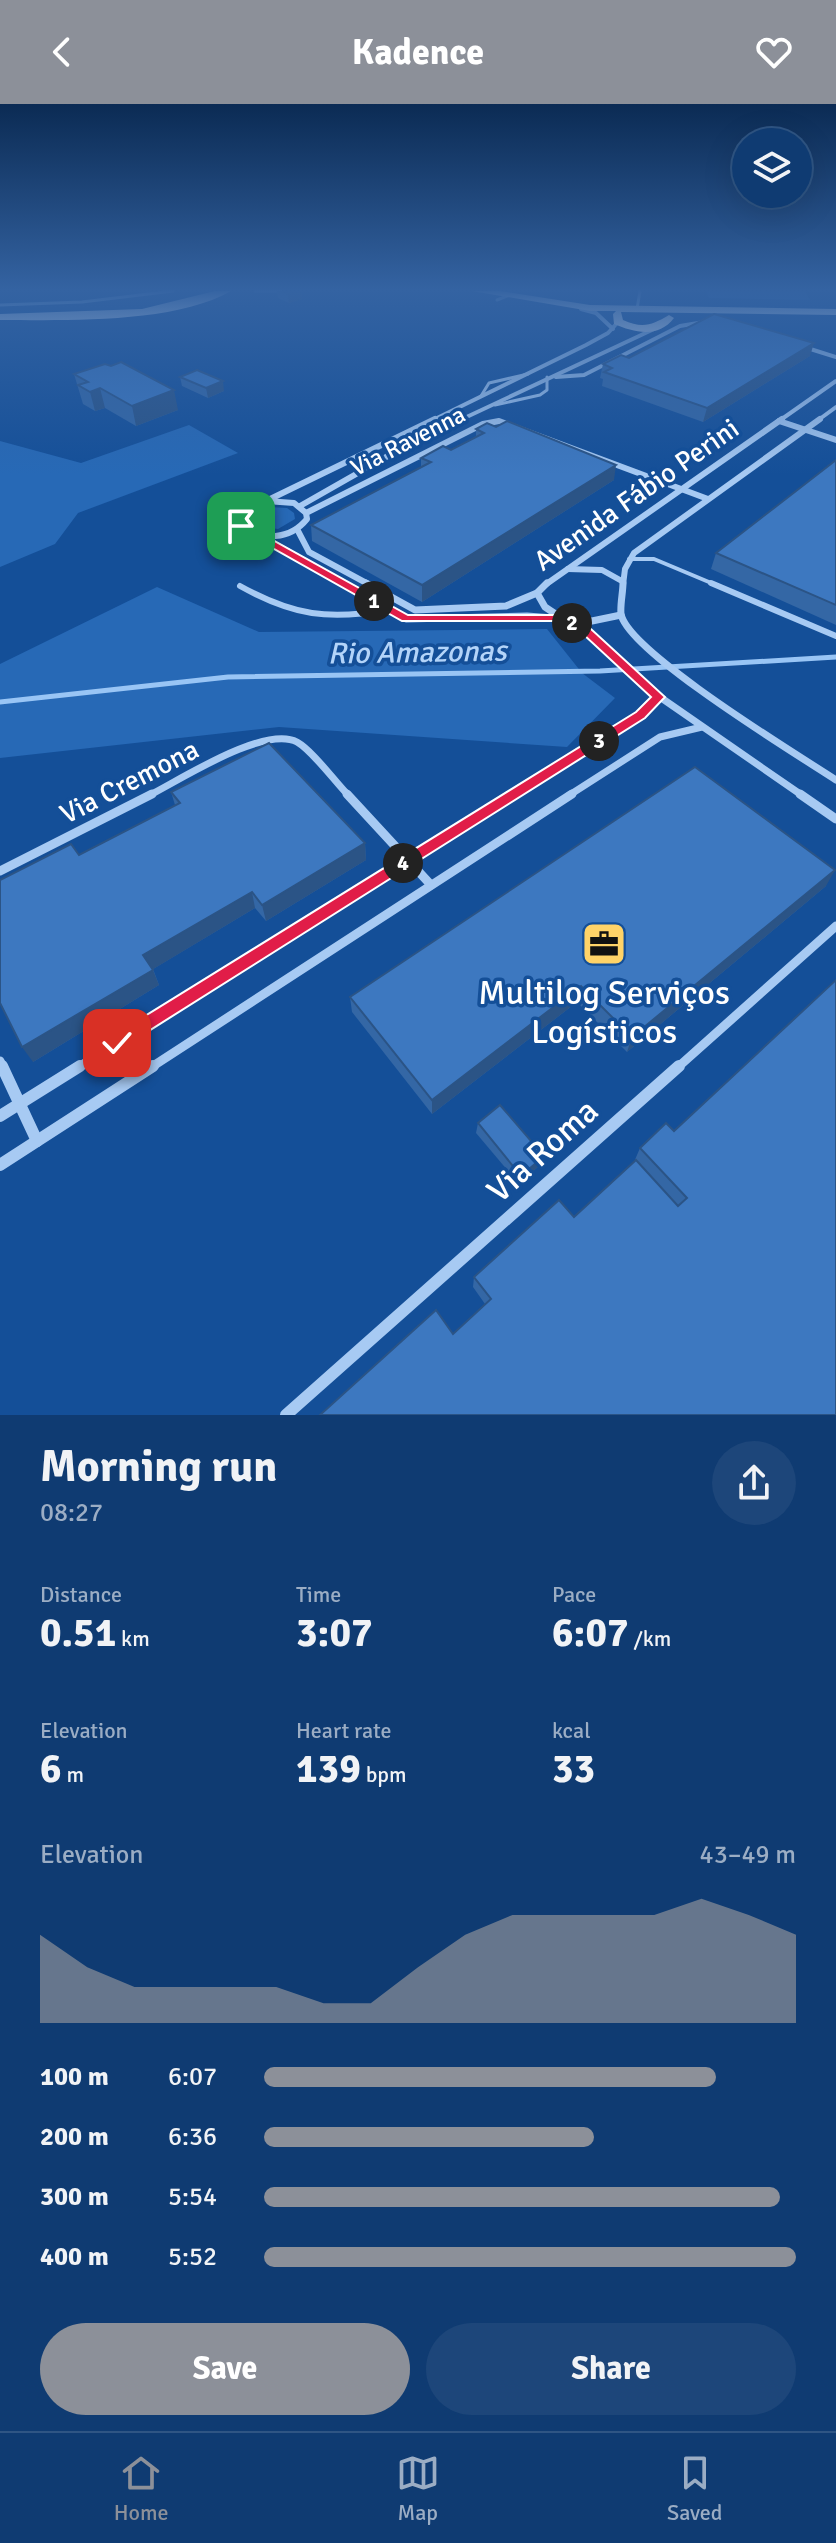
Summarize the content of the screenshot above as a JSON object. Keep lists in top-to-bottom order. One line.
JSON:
{"streets":{"street":["Via Ravenna","Avenida Fábio Perini","Via Cremona","Via Roma"]},"crossings":[["Via Ravenna","Avenida Fábio Perini"]],"water":["Rio Amazonas"],"places":{"office":["Multilog Serviços Logísticos"]},"page":{"header":"Kadence","pins":["1","2","3","4"],"heading":["Morning run","08:27"],"stats":[["Distance","0.51 km"],["Time","3:07"],["Pace","6:07 /km"],["Elevation","6 m"],["Heart rate","139 bpm"],["kcal","33"]],"chart":["Elevation","43–49 m"],"list":[{"name":"100 m","note":"6:07"},{"name":"200 m","note":"6:36"},{"name":"300 m","note":"5:54"},{"name":"400 m","note":"5:52"}],"buttons":["Save","Share"],"tabs":["Home","Map","Saved"]}}
